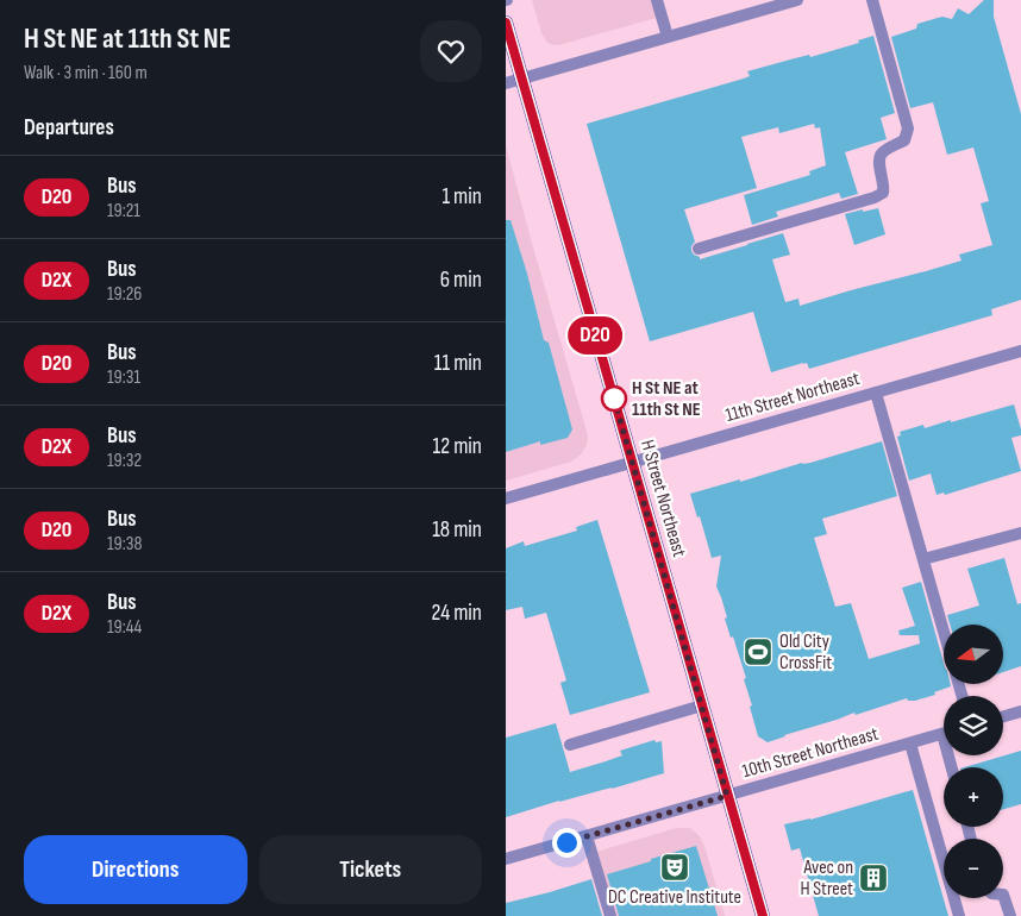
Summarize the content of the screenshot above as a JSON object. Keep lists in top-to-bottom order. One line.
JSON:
{"streets":{"main road":["H Street Northeast"],"street":["11th Street Northeast","10th Street Northeast"]},"crossings":[["11th Street Northeast","H Street Northeast"],["H Street Northeast","10th Street Northeast"]],"places":{"other":["H St NE at 11th St NE"],"sports":["Old City CrossFit"],"theatre":["DC Creative Institute"],"building":["Avec on H Street"]},"lines":["bus line D20"],"north":"left","page":{"heading":[["H St NE at 11th St NE","Walk · 3 min · 160 m"],"Departures"],"on_map":"D20","list":[{"mark":"D20","name":"Bus","note":"19:21","value":"1 min"},{"mark":"D2X","name":"Bus","note":"19:26","value":"6 min"},{"mark":"D20","name":"Bus","note":"19:31","value":"11 min"},{"mark":"D2X","name":"Bus","note":"19:32","value":"12 min"},{"mark":"D20","name":"Bus","note":"19:38","value":"18 min"},{"mark":"D2X","name":"Bus","note":"19:44","value":"24 min"}],"map_buttons":["+","−"],"buttons":["Directions","Tickets"]}}
